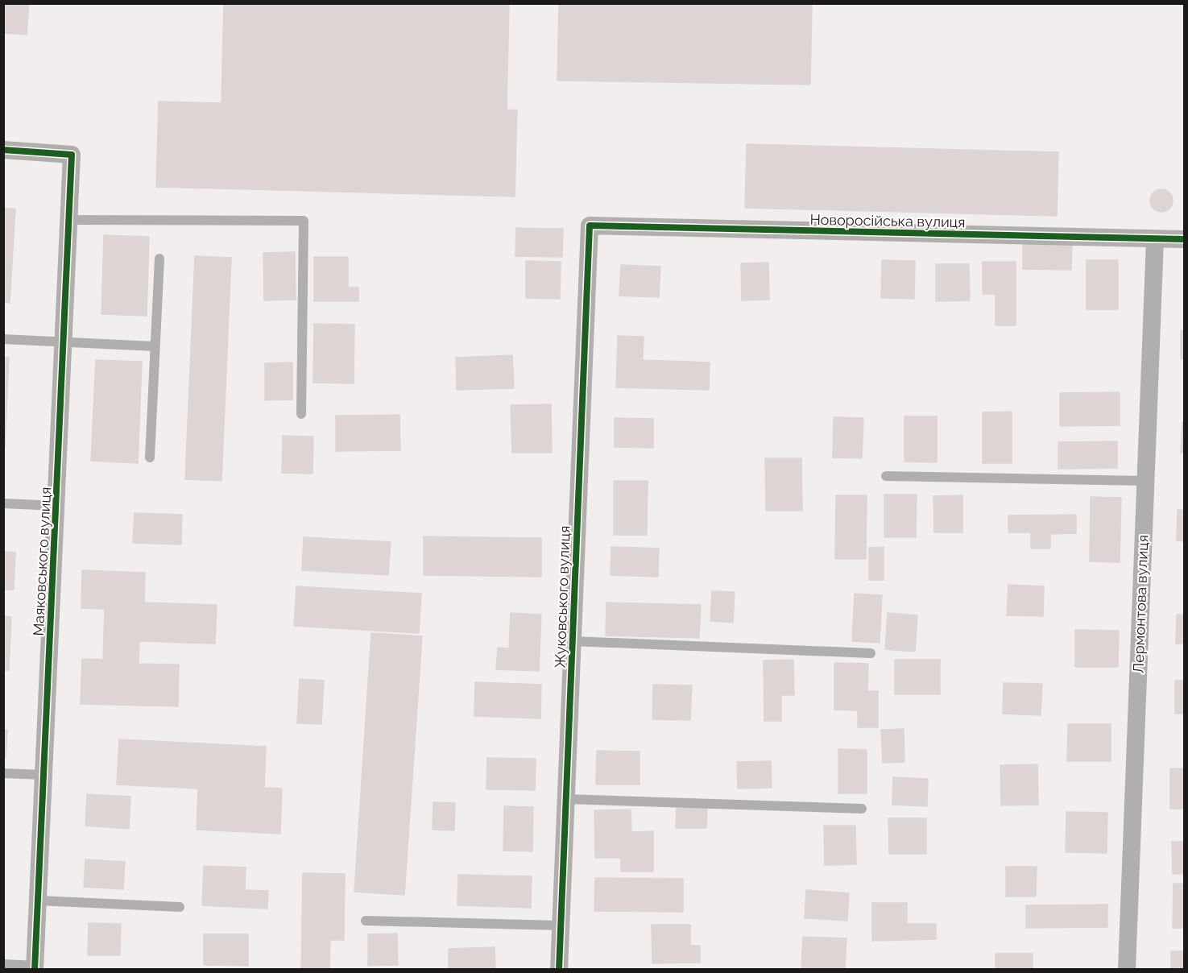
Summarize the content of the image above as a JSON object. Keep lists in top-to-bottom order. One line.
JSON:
{"streets":{"street":["Новоросійська вулиця","Маяковського вулиця","Жуковського вулиця","Лермонтова вулиця"]},"crossings":[["Новоросійська вулиця","Жуковського вулиця"],["Новоросійська вулиця","Лермонтова вулиця"]]}
